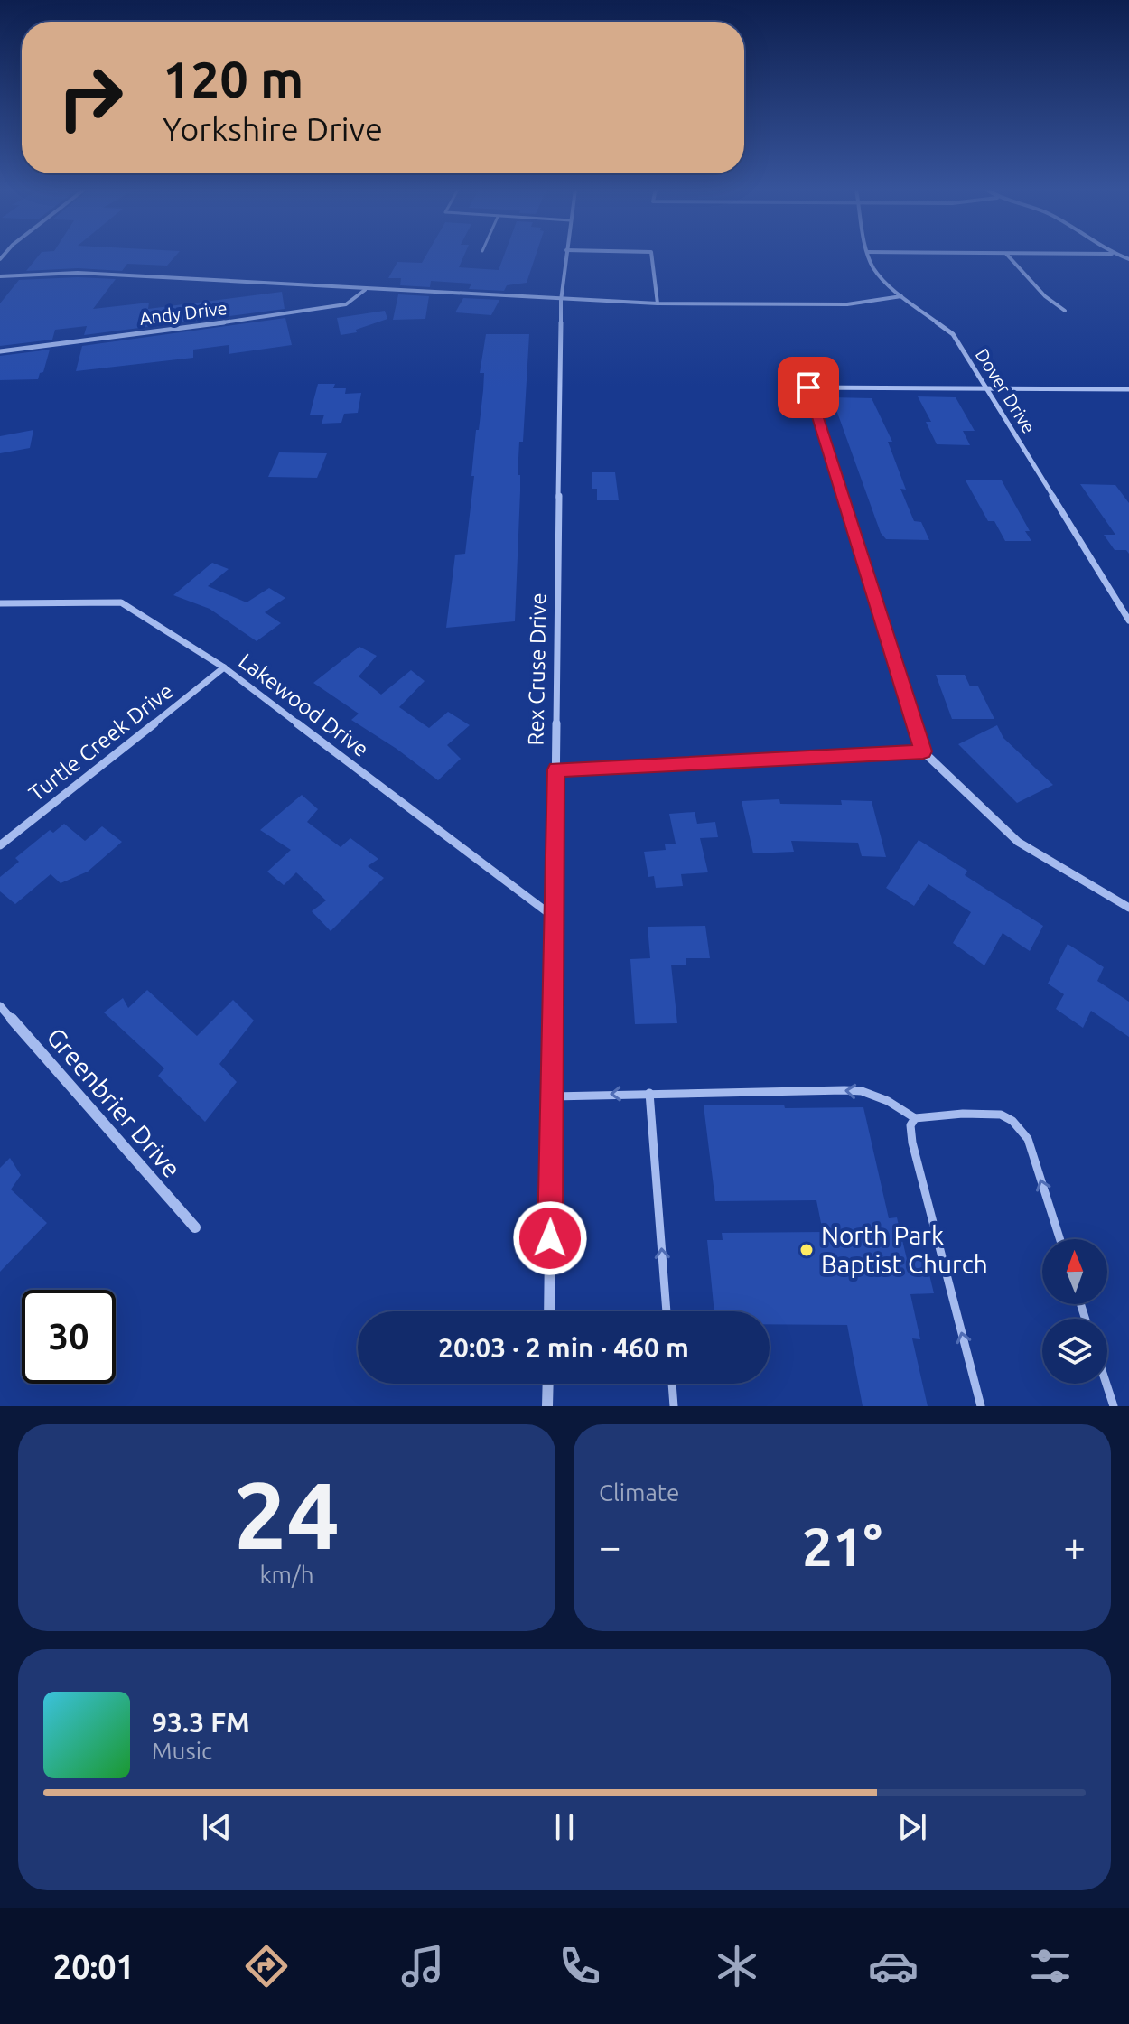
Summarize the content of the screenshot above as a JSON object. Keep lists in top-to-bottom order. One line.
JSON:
{"streets":{"street":["Andy Drive","Dover Drive","Rex Cruse Drive","Lakewood Drive","Turtle Creek Drive","Greenbrier Drive"]},"crossings":[["Rex Cruse Drive","Lakewood Drive"],["Lakewood Drive","Turtle Creek Drive"]],"places":["North Park Baptist Church"],"north":"top","page":{"turn":["120 m","Yorkshire Drive"],"limit":"30","trip":"20:03 · 2 min · 460 m","tile":[["24","km/h"],"Climate"],"heat":["−","21°","+"],"song":["93.3 FM","Music"],"tabs":"20:01"}}
